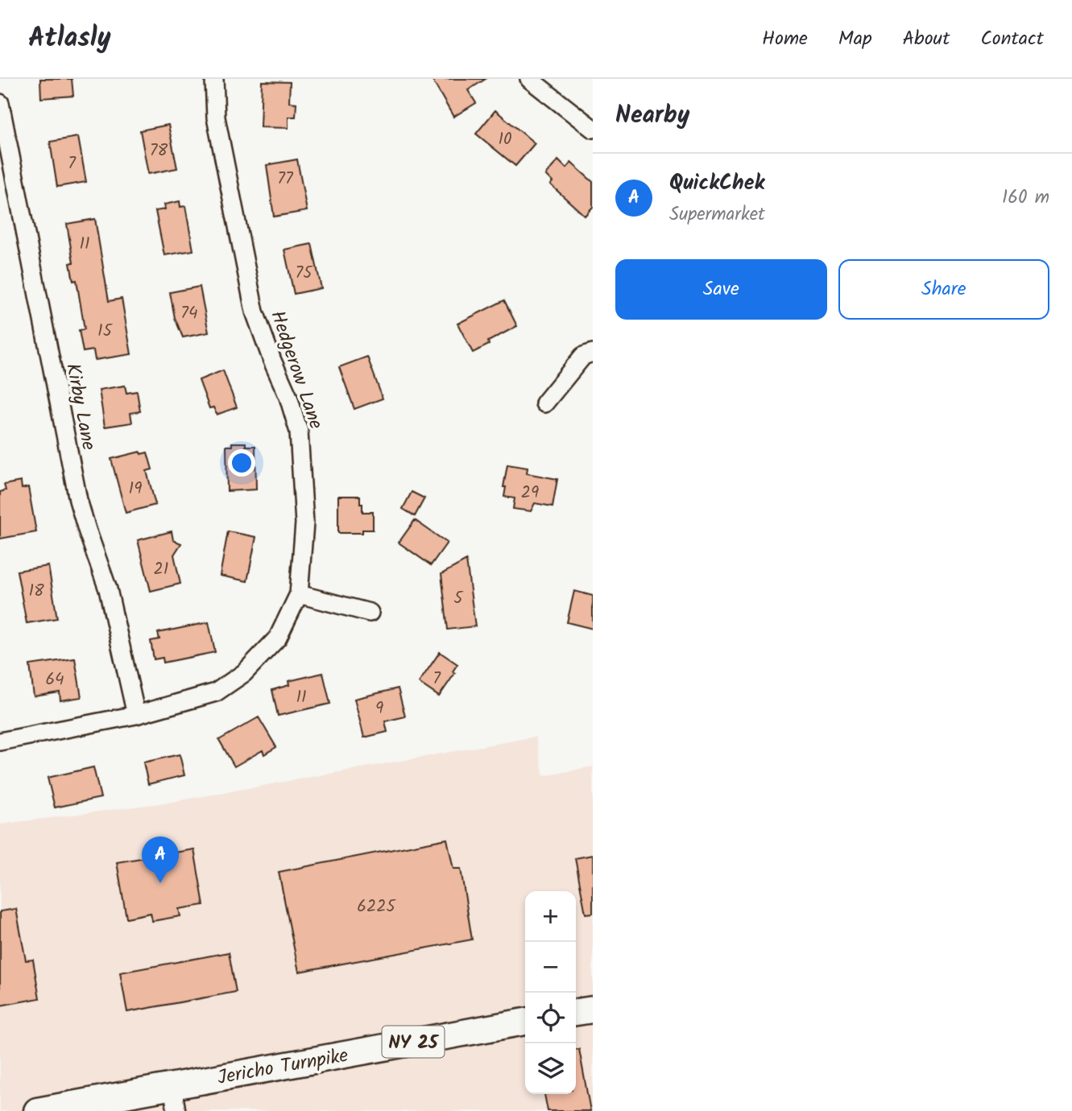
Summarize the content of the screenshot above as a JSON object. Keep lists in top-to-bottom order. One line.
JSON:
{"streets":{"main road":["NY 25","Jericho Turnpike"],"street":["Hedgerow Lane","Kirby Lane"]},"crossings":[["Hedgerow Lane","Kirby Lane"]],"house_numbers":["10","78","7","77","11","75","74","15","19","29","21","18","5","7","64","11","9","6225"],"page":{"header":"Atlasly","nav":["Home","Map","About","Contact"],"heading":"Nearby","list":[{"mark":"A","name":"QuickChek","note":"Supermarket","value":"160 m"}],"buttons":["Save","Share"],"pins":"A","map_buttons":["+","−"]}}
